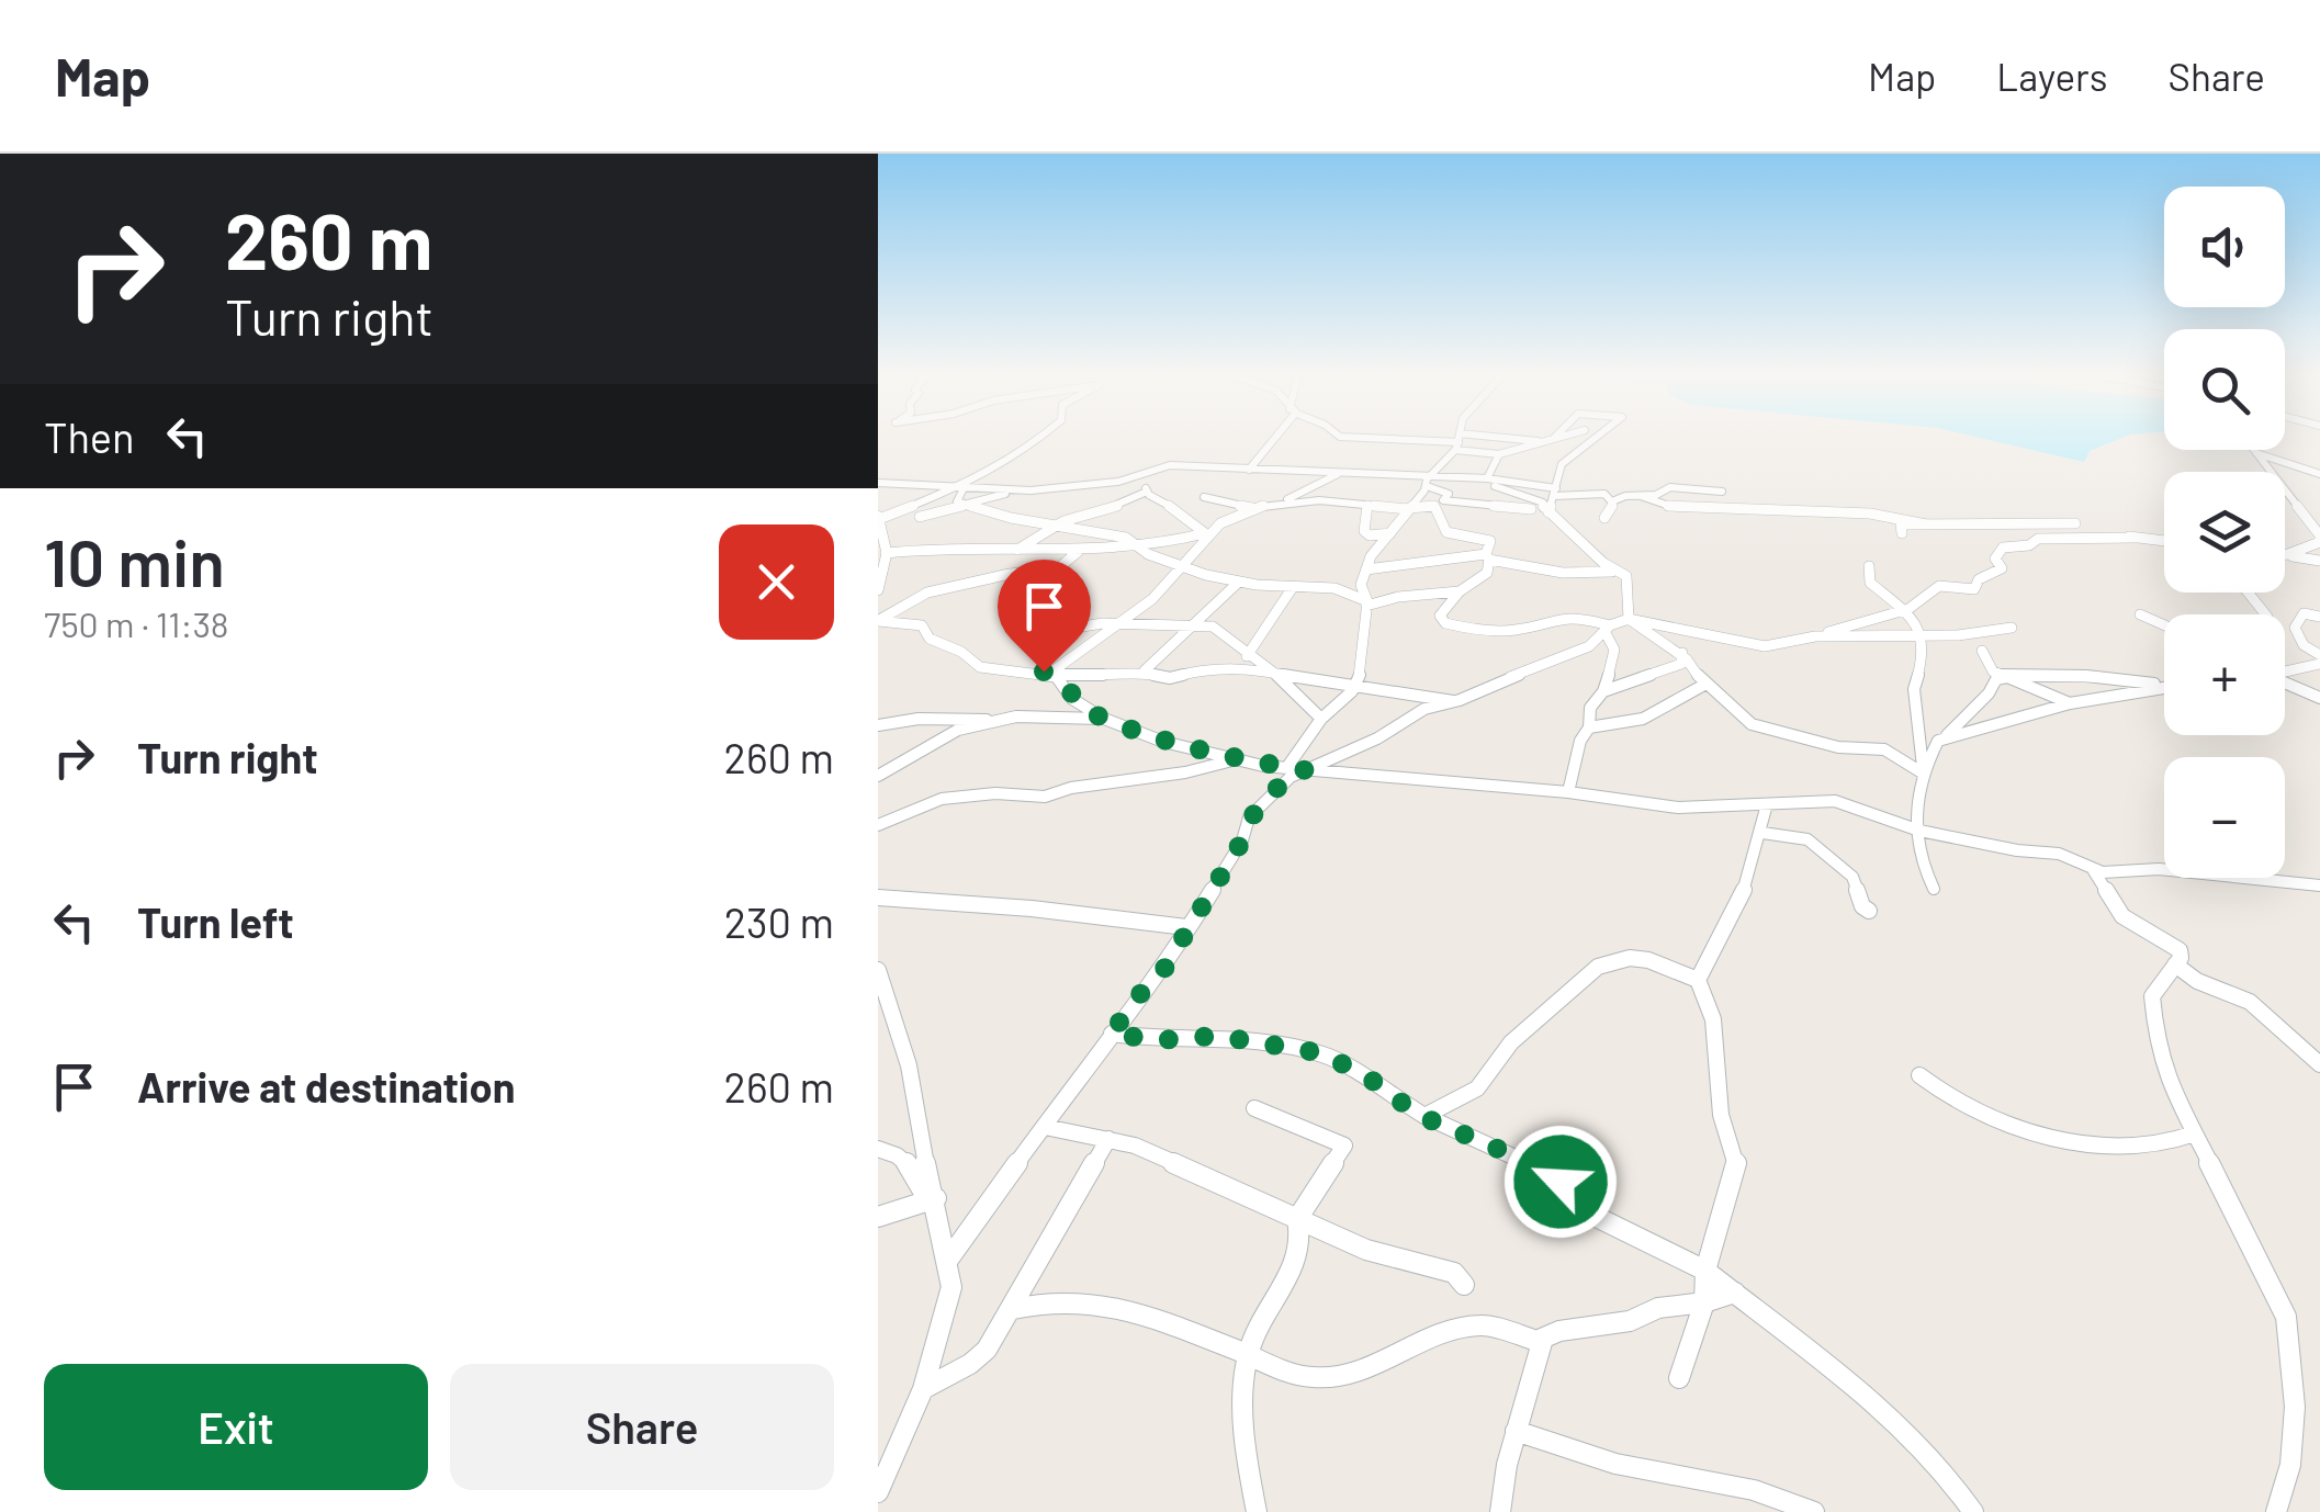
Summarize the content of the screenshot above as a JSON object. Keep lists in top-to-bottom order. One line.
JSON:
{"page":{"header":"Map","nav":["Map","Layers","Share"],"turn":["260 m","Turn right"],"map_buttons":["+","−"],"then":"Then","heading":["10 min","750 m · 11:38"],"list":[{"name":"Turn right","value":"260 m"},{"name":"Turn left","value":"230 m"},{"name":"Arrive at destination","value":"260 m"}],"buttons":["Exit","Share"]}}
